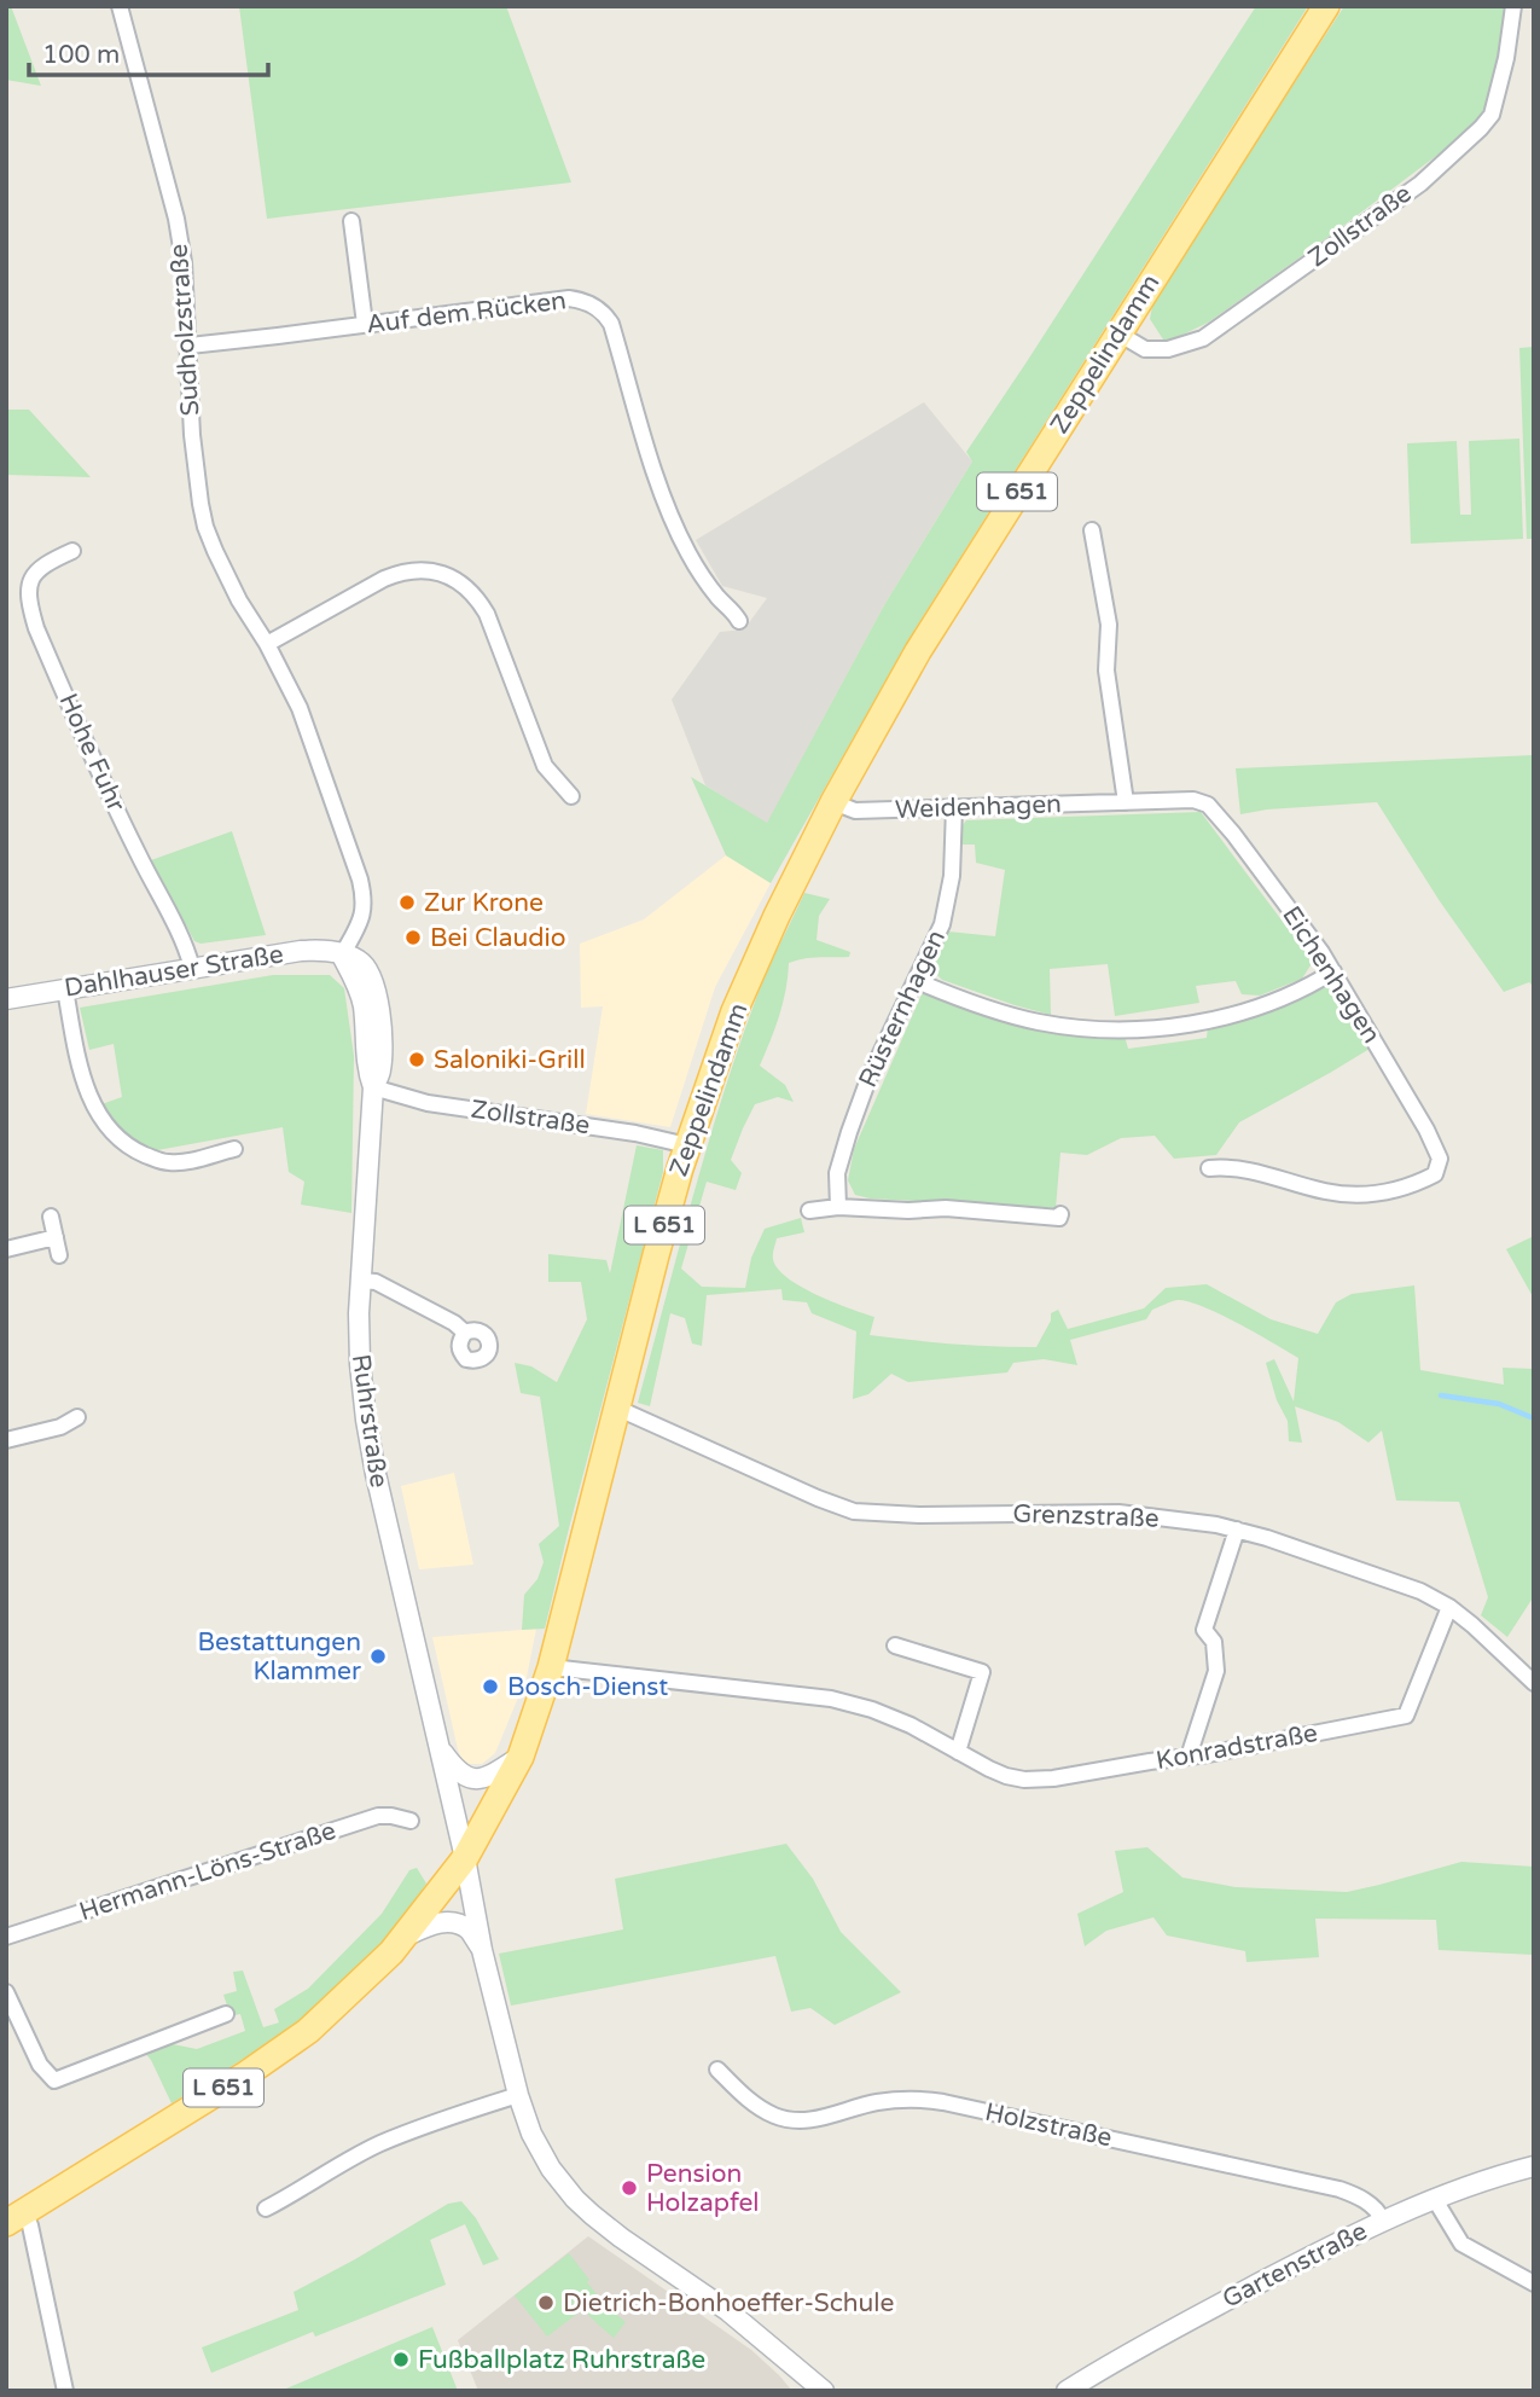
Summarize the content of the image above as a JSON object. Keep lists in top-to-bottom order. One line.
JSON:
{"streets":{"main road":["Zeppelindamm","L 651"],"street":["Zollstraße","Auf dem Rücken","Sudholzstraße","Hohe Fuhr","Weidenhagen","Dahlhauser Straße","Eichenhagen","Rüsternhagen","Ruhrstraße","Grenzstraße","Konradstraße","Hermann-Löns-Straße","Holzstraße","Gartenstraße"]},"crossings":[["Zollstraße","Zeppelindamm"],["Zollstraße","Ruhrstraße"],["Auf dem Rücken","Sudholzstraße"],["Sudholzstraße","Dahlhauser Straße"],["Sudholzstraße","Ruhrstraße"],["Zeppelindamm","Weidenhagen"],["Zeppelindamm","Ruhrstraße"],["Zeppelindamm","Grenzstraße"],["Zeppelindamm","Konradstraße"],["Hohe Fuhr","Dahlhauser Straße"],["Weidenhagen","Eichenhagen"],["Weidenhagen","Rüsternhagen"],["Dahlhauser Straße","Ruhrstraße"],["Grenzstraße","Konradstraße"],["Holzstraße","Gartenstraße"]],"places":["Zur Krone","Bei Claudio","Saloniki-Grill","Bestattungen Klammer","Bosch-Dienst","Pension Holzapfel","Dietrich-Bonhoeffer-Schule","Fußballplatz Ruhrstraße"],"scale_bar":"100 m"}
